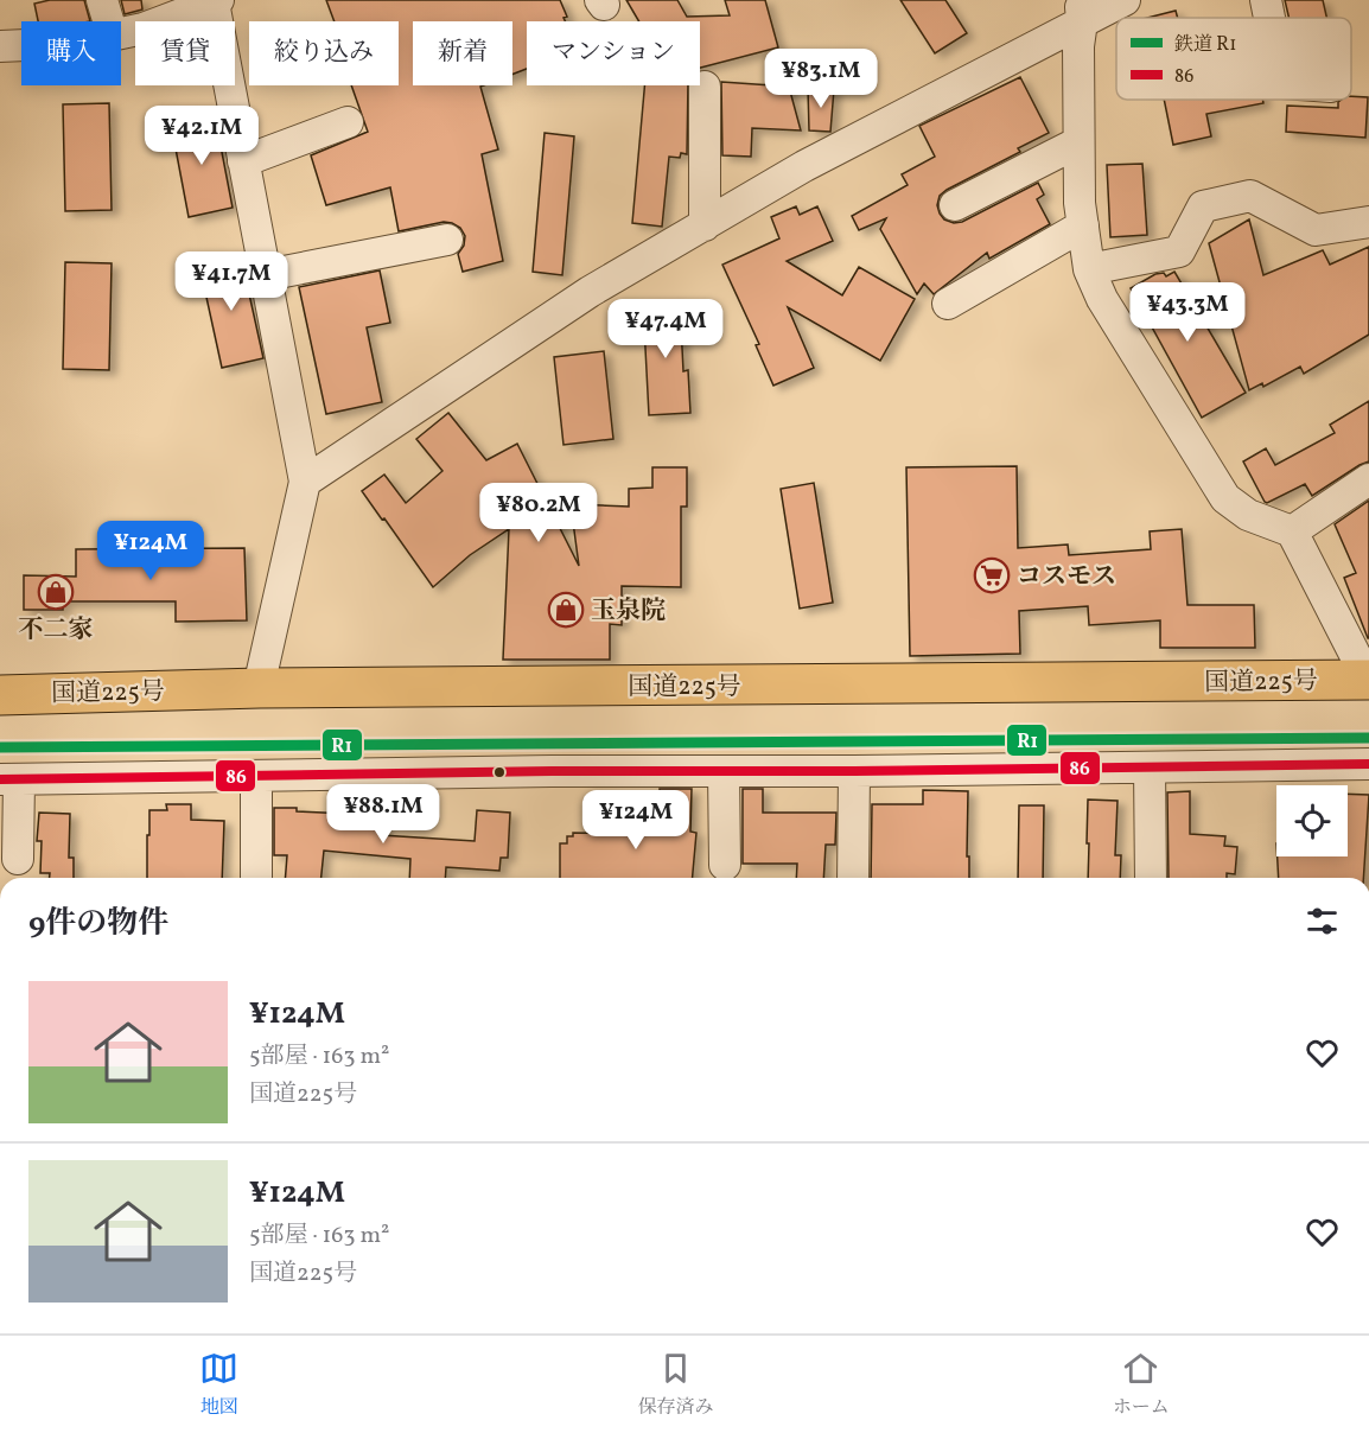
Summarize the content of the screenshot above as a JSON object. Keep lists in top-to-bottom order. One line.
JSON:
{"streets":{"highway":["国道225号"]},"places":{"supermarket":["コスモス"],"shop":["不二家","玉泉院"]},"lines":["rail line R1","transit line 86"],"legend":["鉄道 R1","86"],"page":{"chip":["購入","賃貸","絞り込み","新着","マンション"],"price":["¥83.1M","¥42.1M","¥41.7M","¥43.3M","¥47.4M","¥80.2M","¥124M","¥88.1M","¥124M"],"heading":"9件の物件","list":[{"name":"¥124M","note":"5部屋 · 163 m² · 国道225号"},{"name":"¥124M","note":"5部屋 · 163 m² · 国道225号"}],"tabs":["地図","保存済み","ホーム"]}}
